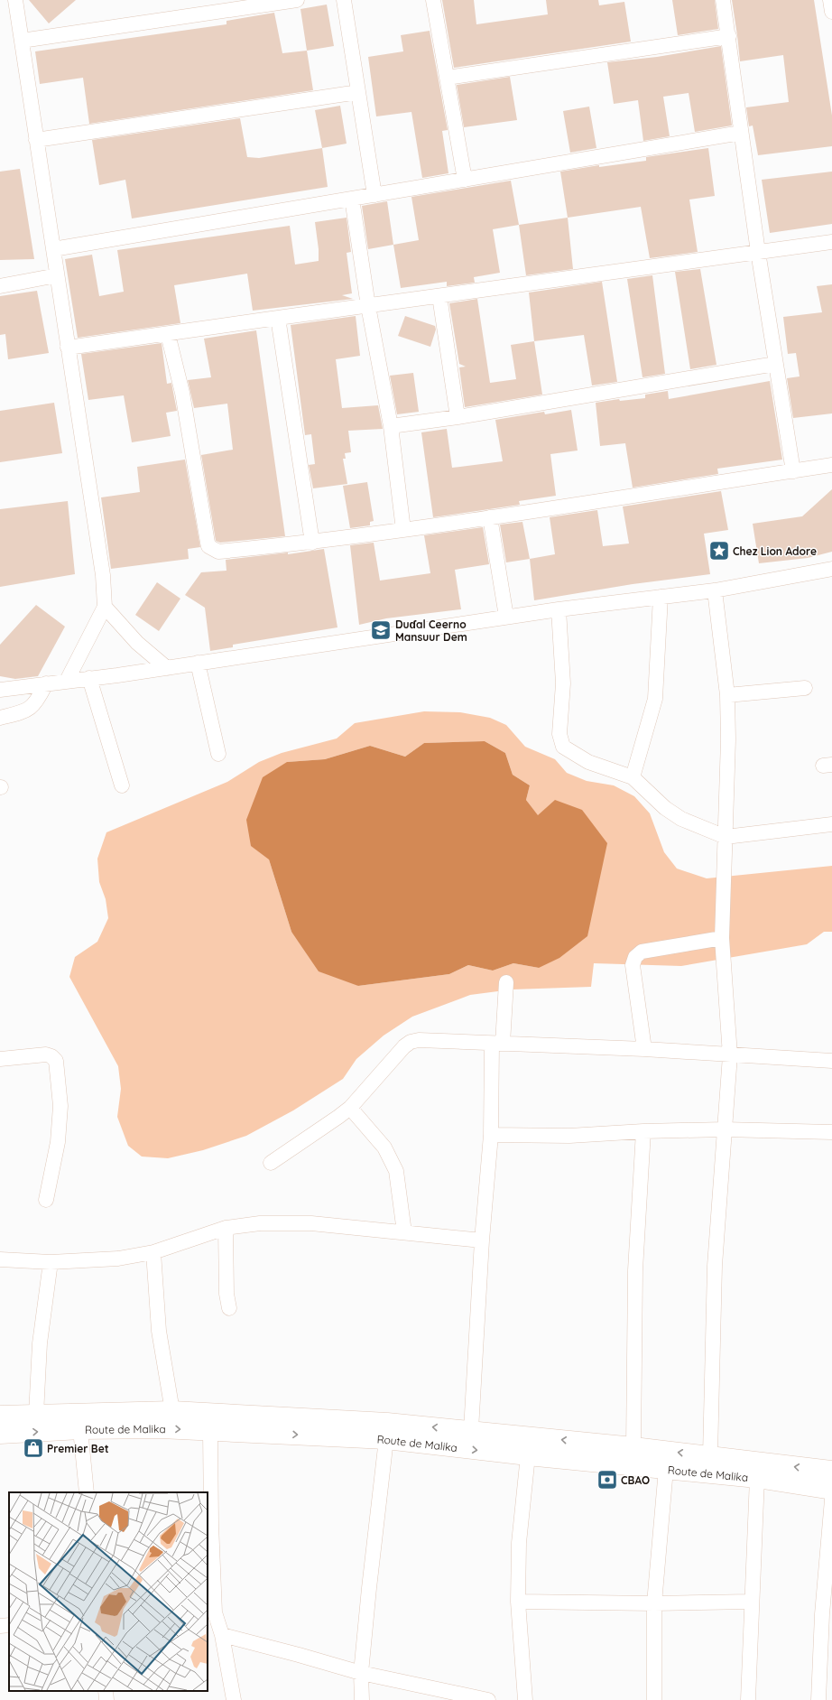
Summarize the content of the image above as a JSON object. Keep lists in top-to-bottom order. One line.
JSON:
{"streets":{"main road":["Route de Malika"]},"places":{"place":["Chez Lion Adore"],"school or university":["Duɗal Ceerno Mansuur Dem"],"shop":["Premier Bet"],"bank":["CBAO"]}}
